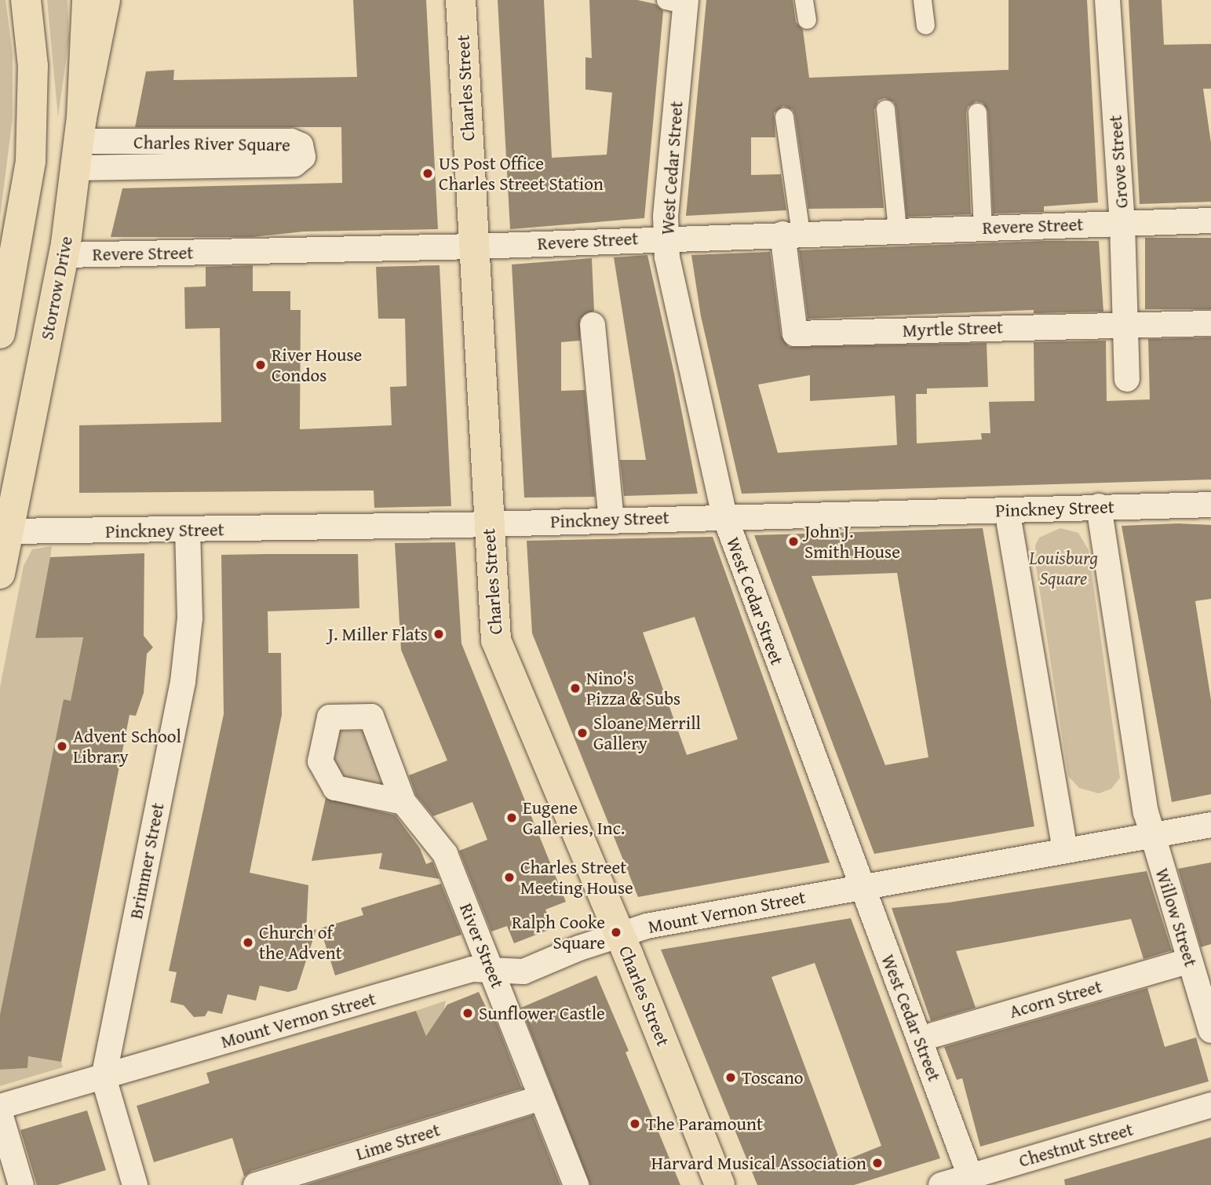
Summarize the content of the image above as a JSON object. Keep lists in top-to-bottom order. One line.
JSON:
{"streets":{"main road":["Charles Street","Storrow Drive"],"street":["Charles River Square","Grove Street","West Cedar Street","Revere Street","Myrtle Street","Pinckney Street","Brimmer Street","Mount Vernon Street","Willow Street","River Street","Acorn Street","Lime Street","Chestnut Street"]},"crossings":[["Charles Street","Revere Street"],["Charles Street","Pinckney Street"],["Charles Street","Mount Vernon Street"],["Charles River Square","Storrow Drive"],["Grove Street","Revere Street"],["Grove Street","Myrtle Street"],["West Cedar Street","Revere Street"],["West Cedar Street","Pinckney Street"],["West Cedar Street","Mount Vernon Street"],["West Cedar Street","Chestnut Street"],["Revere Street","Storrow Drive"],["Revere Street","Myrtle Street"],["Storrow Drive","Pinckney Street"],["Pinckney Street","Brimmer Street"],["Brimmer Street","Mount Vernon Street"],["Mount Vernon Street","Willow Street"],["Mount Vernon Street","River Street"],["River Street","Lime Street"]],"parks":["Louisburg Square"],"places":["US Post Office Charles Street Station","River House Condos","John J. Smith House","J. Miller Flats","Nino's Pizza & Subs","Sloane Merrill Gallery","Advent School Library","Eugene Galleries, Inc.","Charles Street Meeting House","Ralph Cooke Square","Church of the Advent","Sunflower Castle","Toscano","The Paramount","Harvard Musical Association"]}
